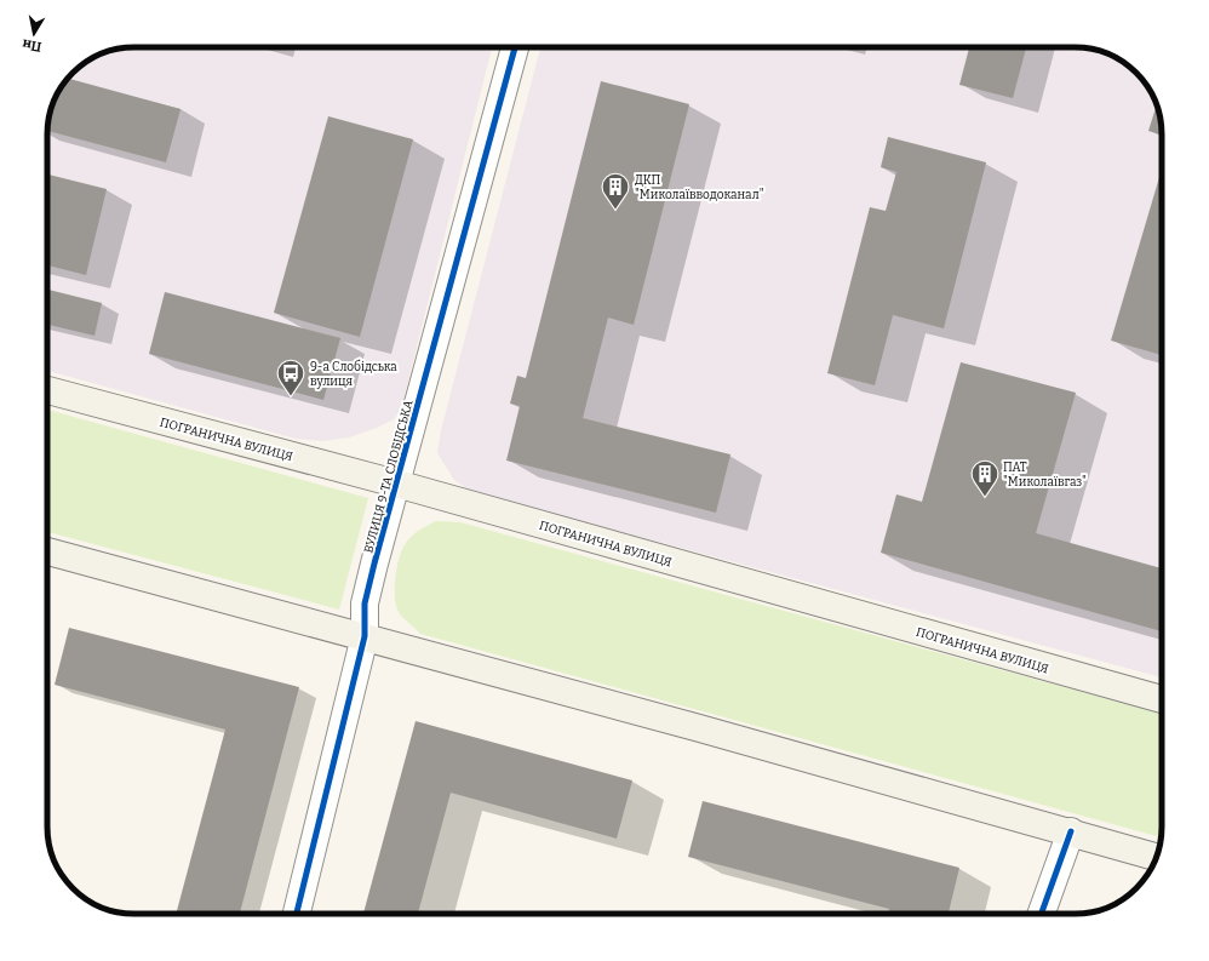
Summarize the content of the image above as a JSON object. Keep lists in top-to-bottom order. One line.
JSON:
{"streets":{"main road":["ПОГРАНИЧНА ВУЛИЦЯ"],"street":["ВУЛИЦЯ 9-ТА СЛОБІДСЬКА"]},"crossings":[["ПОГРАНИЧНА ВУЛИЦЯ","ВУЛИЦЯ 9-ТА СЛОБІДСЬКА"]],"places":{"building":["ДКП \"Миколаївводоканал\"","ПАТ \"Миколаївгаз\""],"bus stop":["9-а Слобідська вулиця"]},"north":"bottom"}
